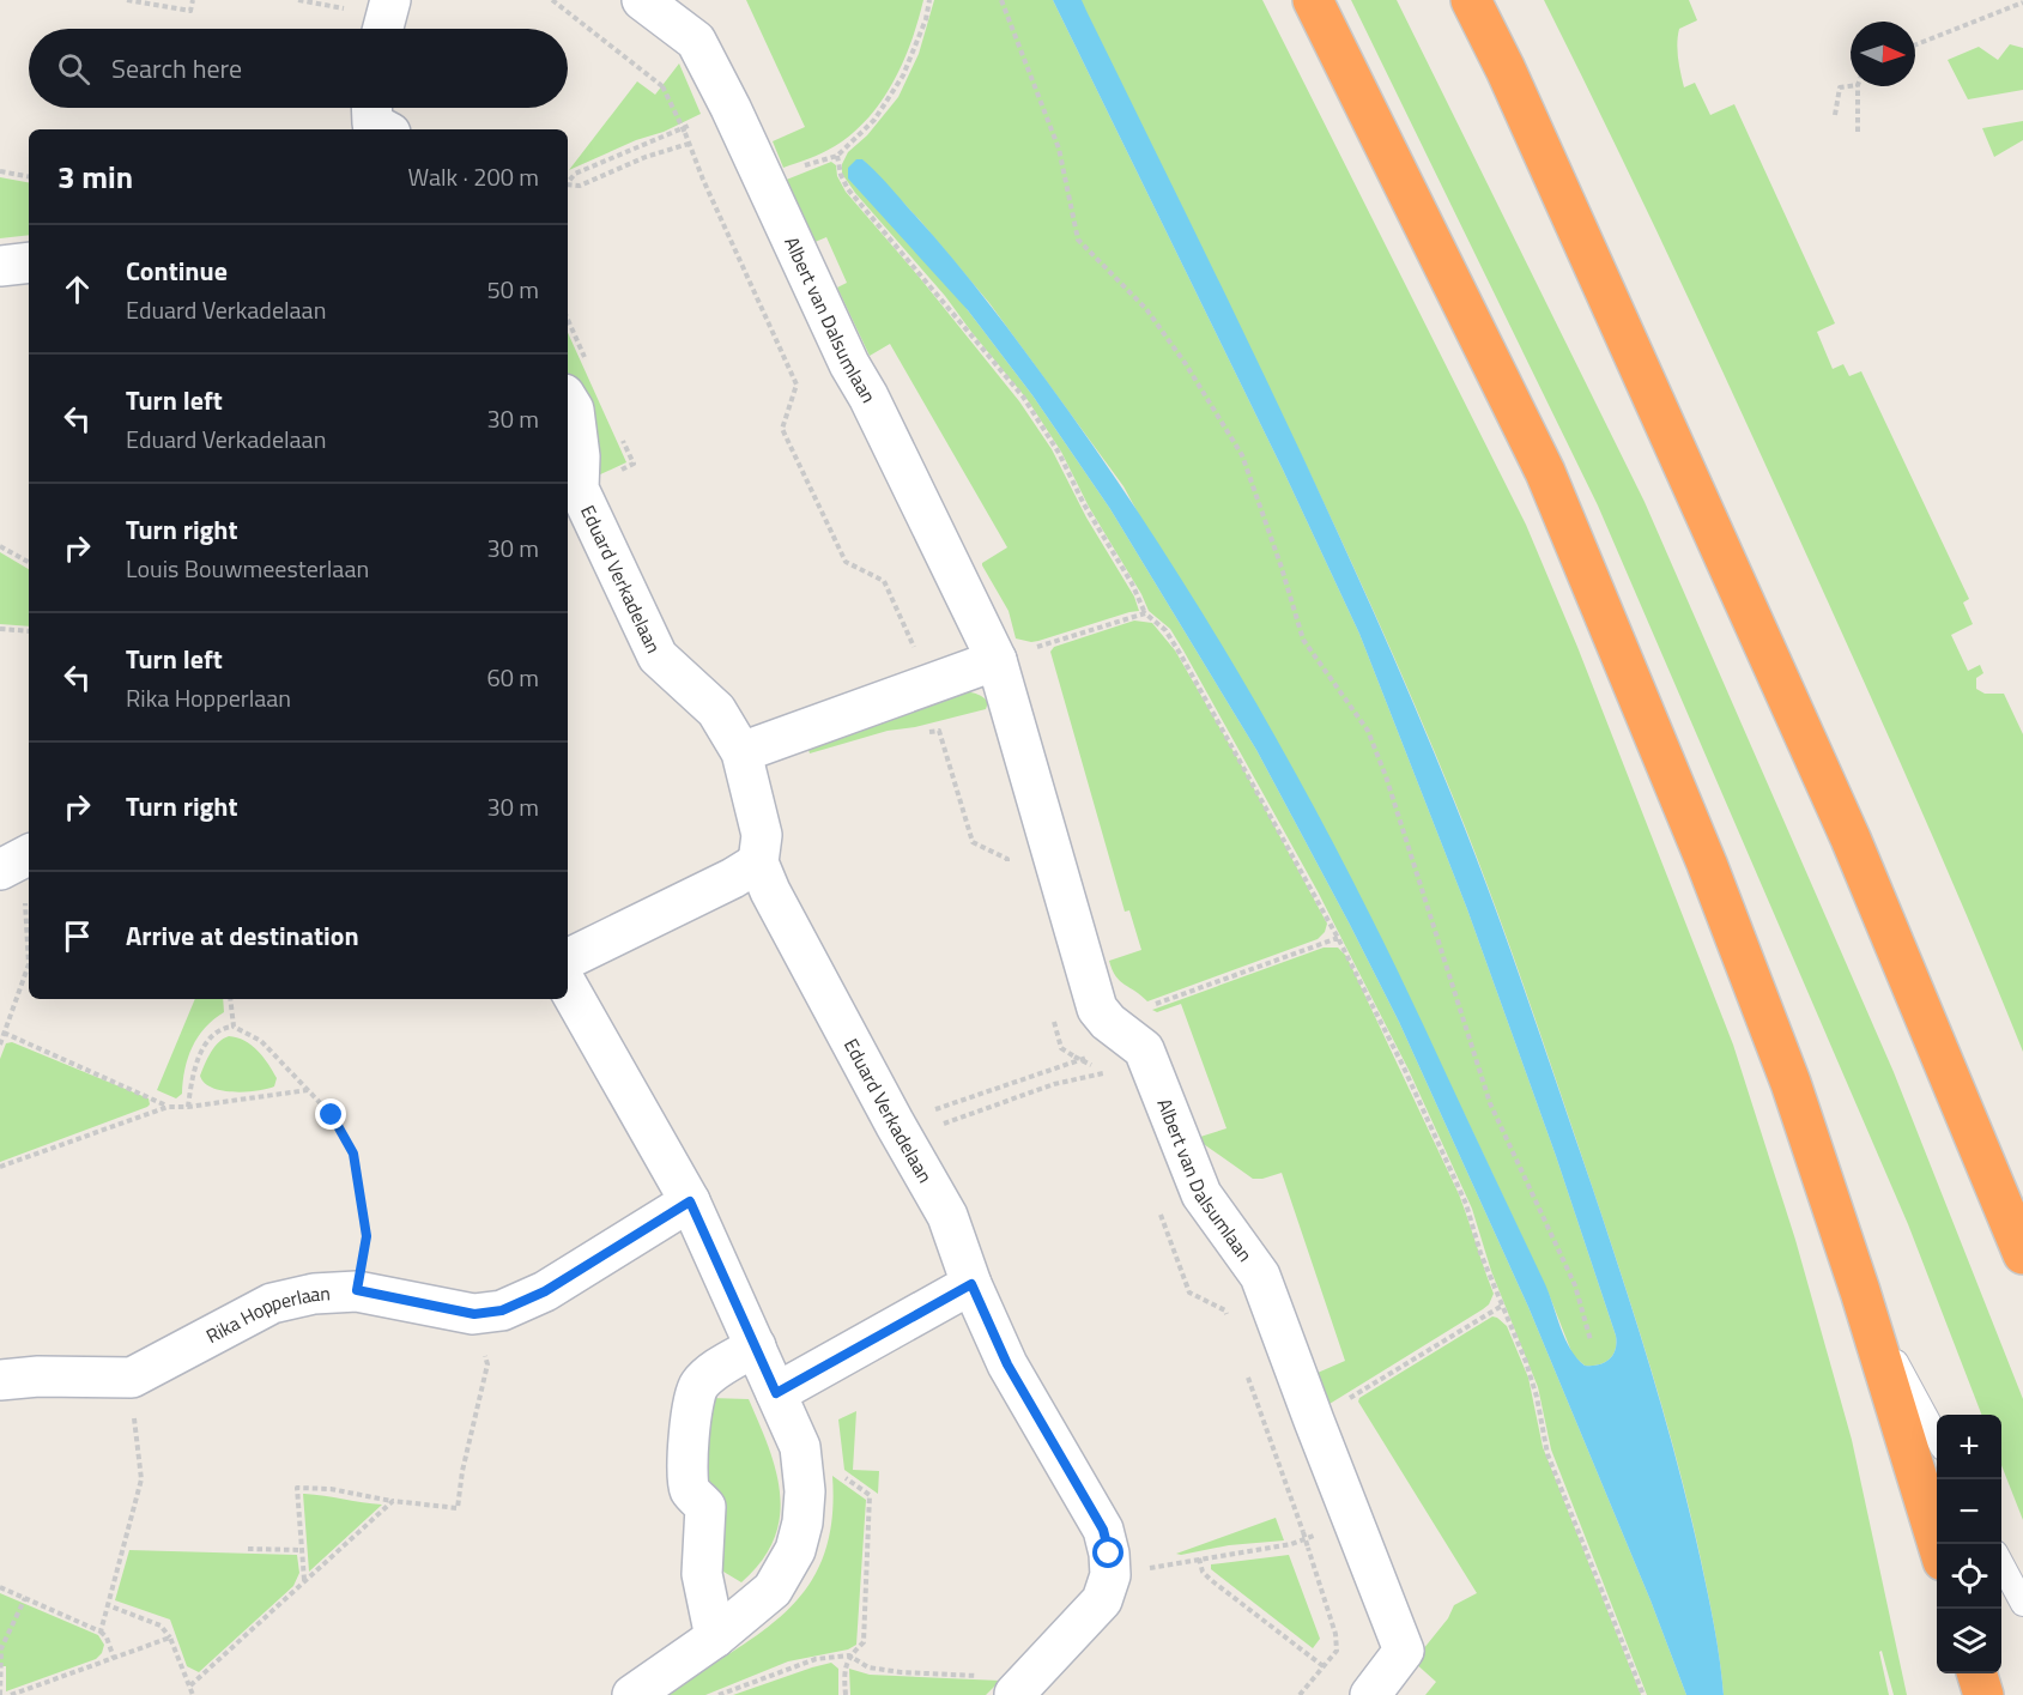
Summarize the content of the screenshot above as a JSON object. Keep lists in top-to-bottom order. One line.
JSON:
{"streets":{"street":["Albert van Dalsumlaan","Eduard Verkadelaan","Rika Hopperlaan"]},"north":"right","page":{"search":"Search here","heading":["3 min","Walk · 200 m"],"list":[["Continue","Eduard Verkadelaan","50 m"],["Turn left","Eduard Verkadelaan","30 m"],["Turn right","Louis Bouwmeesterlaan","30 m"],["Turn left","Rika Hopperlaan","60 m"],["Turn right","30 m"],"Arrive at destination"],"map_buttons":["+","−"]}}
